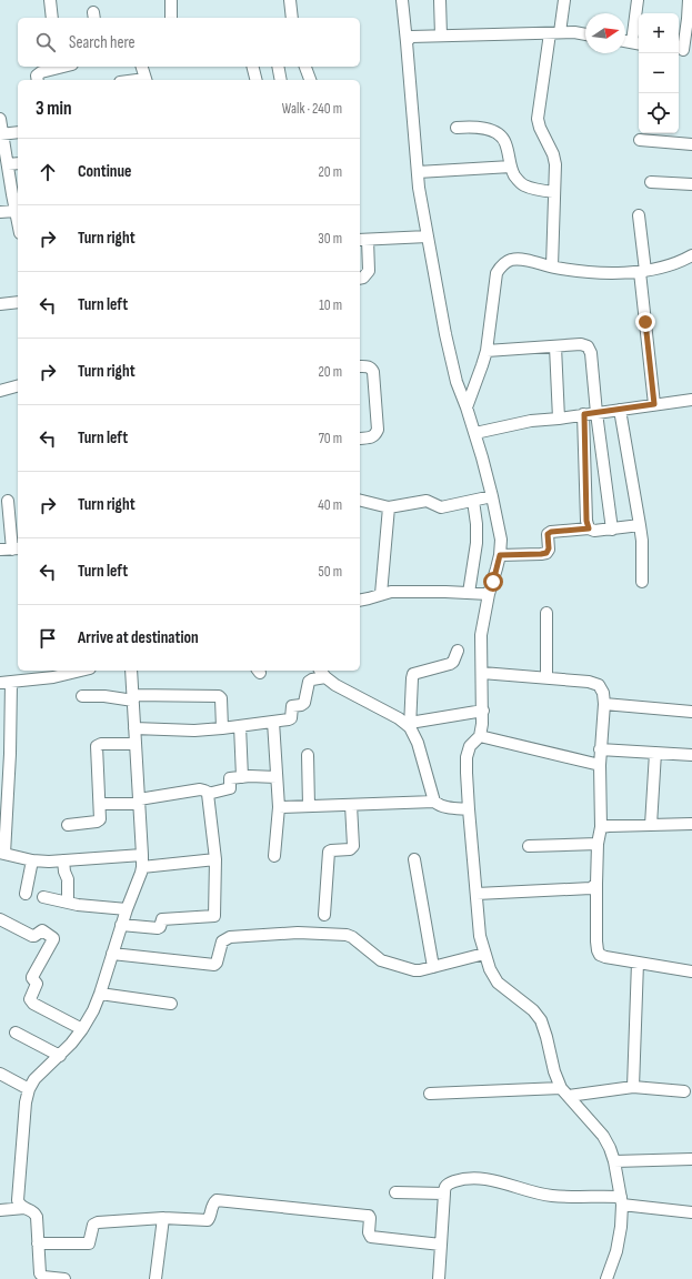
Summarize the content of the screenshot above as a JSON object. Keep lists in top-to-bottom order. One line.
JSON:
{"north":"right","page":{"map_buttons":["+","−"],"search":"Search here","heading":["3 min","Walk · 240 m"],"list":[["Continue","20 m"],["Turn right","30 m"],["Turn left","10 m"],["Turn right","20 m"],["Turn left","70 m"],["Turn right","40 m"],["Turn left","50 m"],"Arrive at destination"]}}
